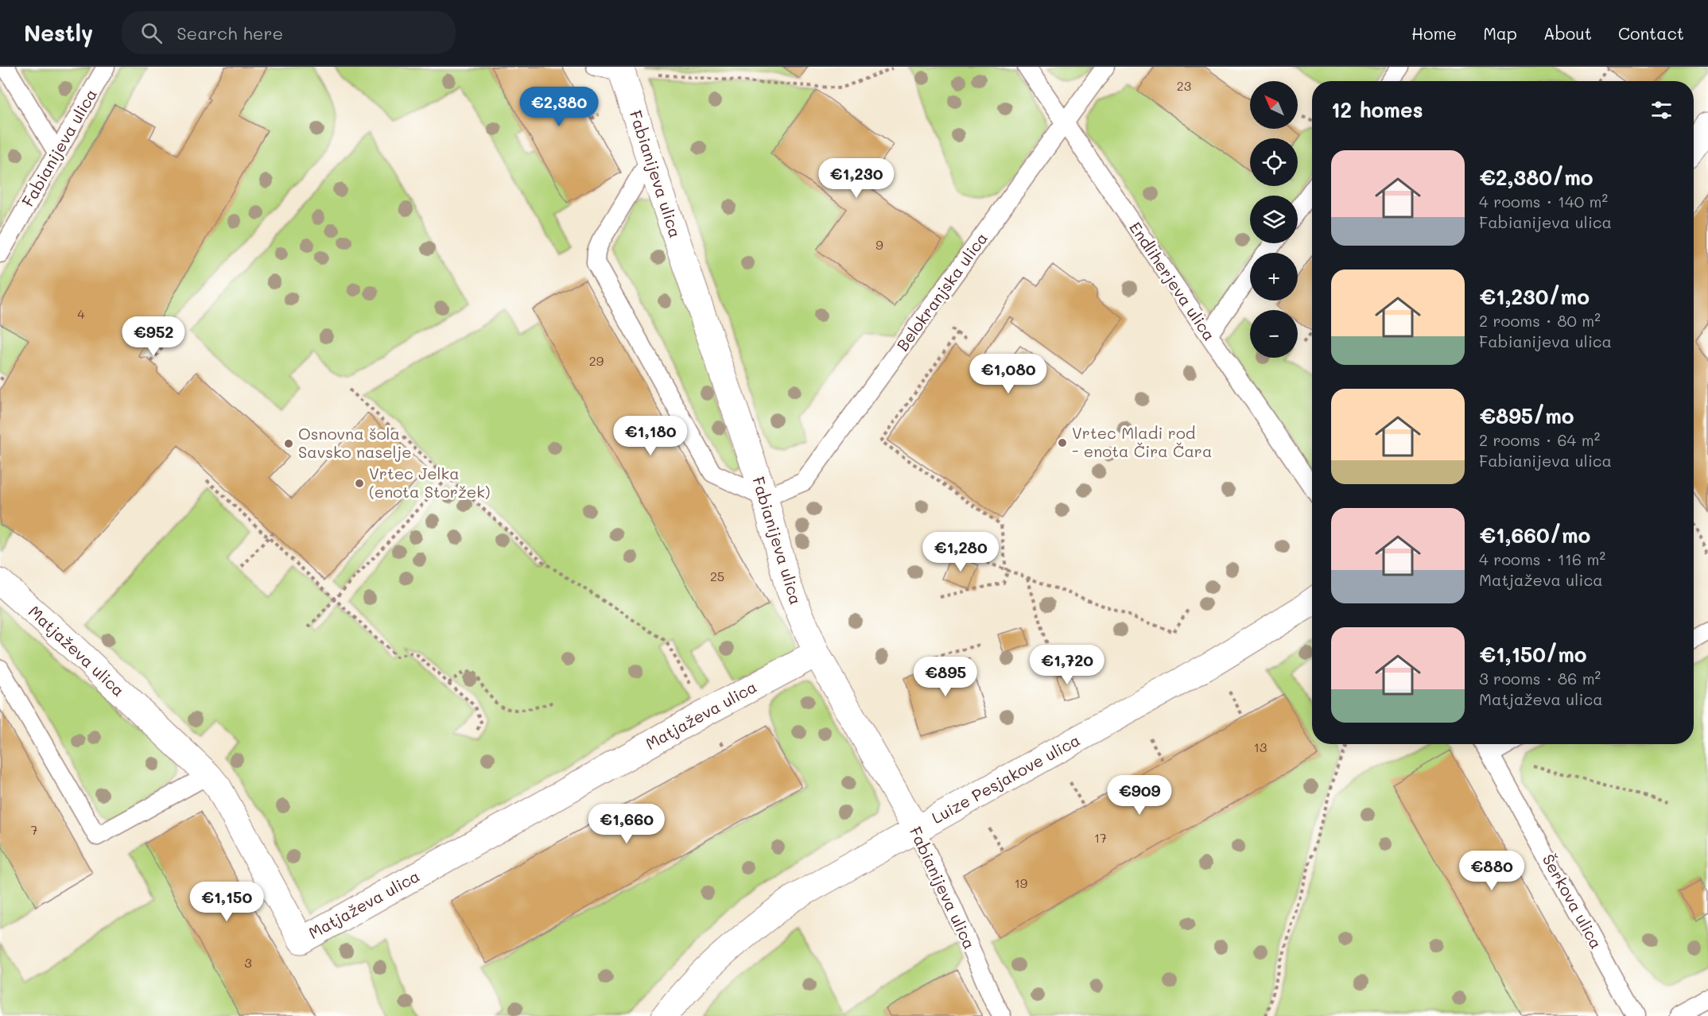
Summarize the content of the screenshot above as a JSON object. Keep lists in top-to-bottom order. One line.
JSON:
{"streets":{"street":["Fabianijeva ulica","Matjaževa ulica","Luize Pesjakove ulica"],"lane":["Endliherjeva ulica","Belokranjska ulica","Šerkova ulica"]},"crossings":[["Fabianijeva ulica","Belokranjska ulica"],["Fabianijeva ulica","Matjaževa ulica"],["Fabianijeva ulica","Luize Pesjakove ulica"],["Endliherjeva ulica","Belokranjska ulica"]],"places":["Vrtec Mladi rod - enota Čira Čara","Osnovna šola Savsko naselje","Vrtec Jelka (enota Storžek)"],"house_numbers":["23","9","4","29","25","13","7","17","19","3"],"north":"top left","page":{"header":"Nestly","search":"Search here","nav":["Home","Map","About","Contact"],"map_buttons":["+","−"],"heading":"12 homes","price":["€2,380","€1,230","€952","€1,080","€1,180","€1,280","€1,720","€895","€909","€1,660","€880","€1,150"],"list":[{"name":"€2,380/mo","note":"4 rooms · 140 m² · Fabianijeva ulica"},{"name":"€1,230/mo","note":"2 rooms · 80 m² · Fabianijeva ulica"},{"name":"€895/mo","note":"2 rooms · 64 m² · Fabianijeva ulica"},{"name":"€1,660/mo","note":"4 rooms · 116 m² · Matjaževa ulica"},{"name":"€1,150/mo","note":"3 rooms · 86 m² · Matjaževa ulica"}]}}
